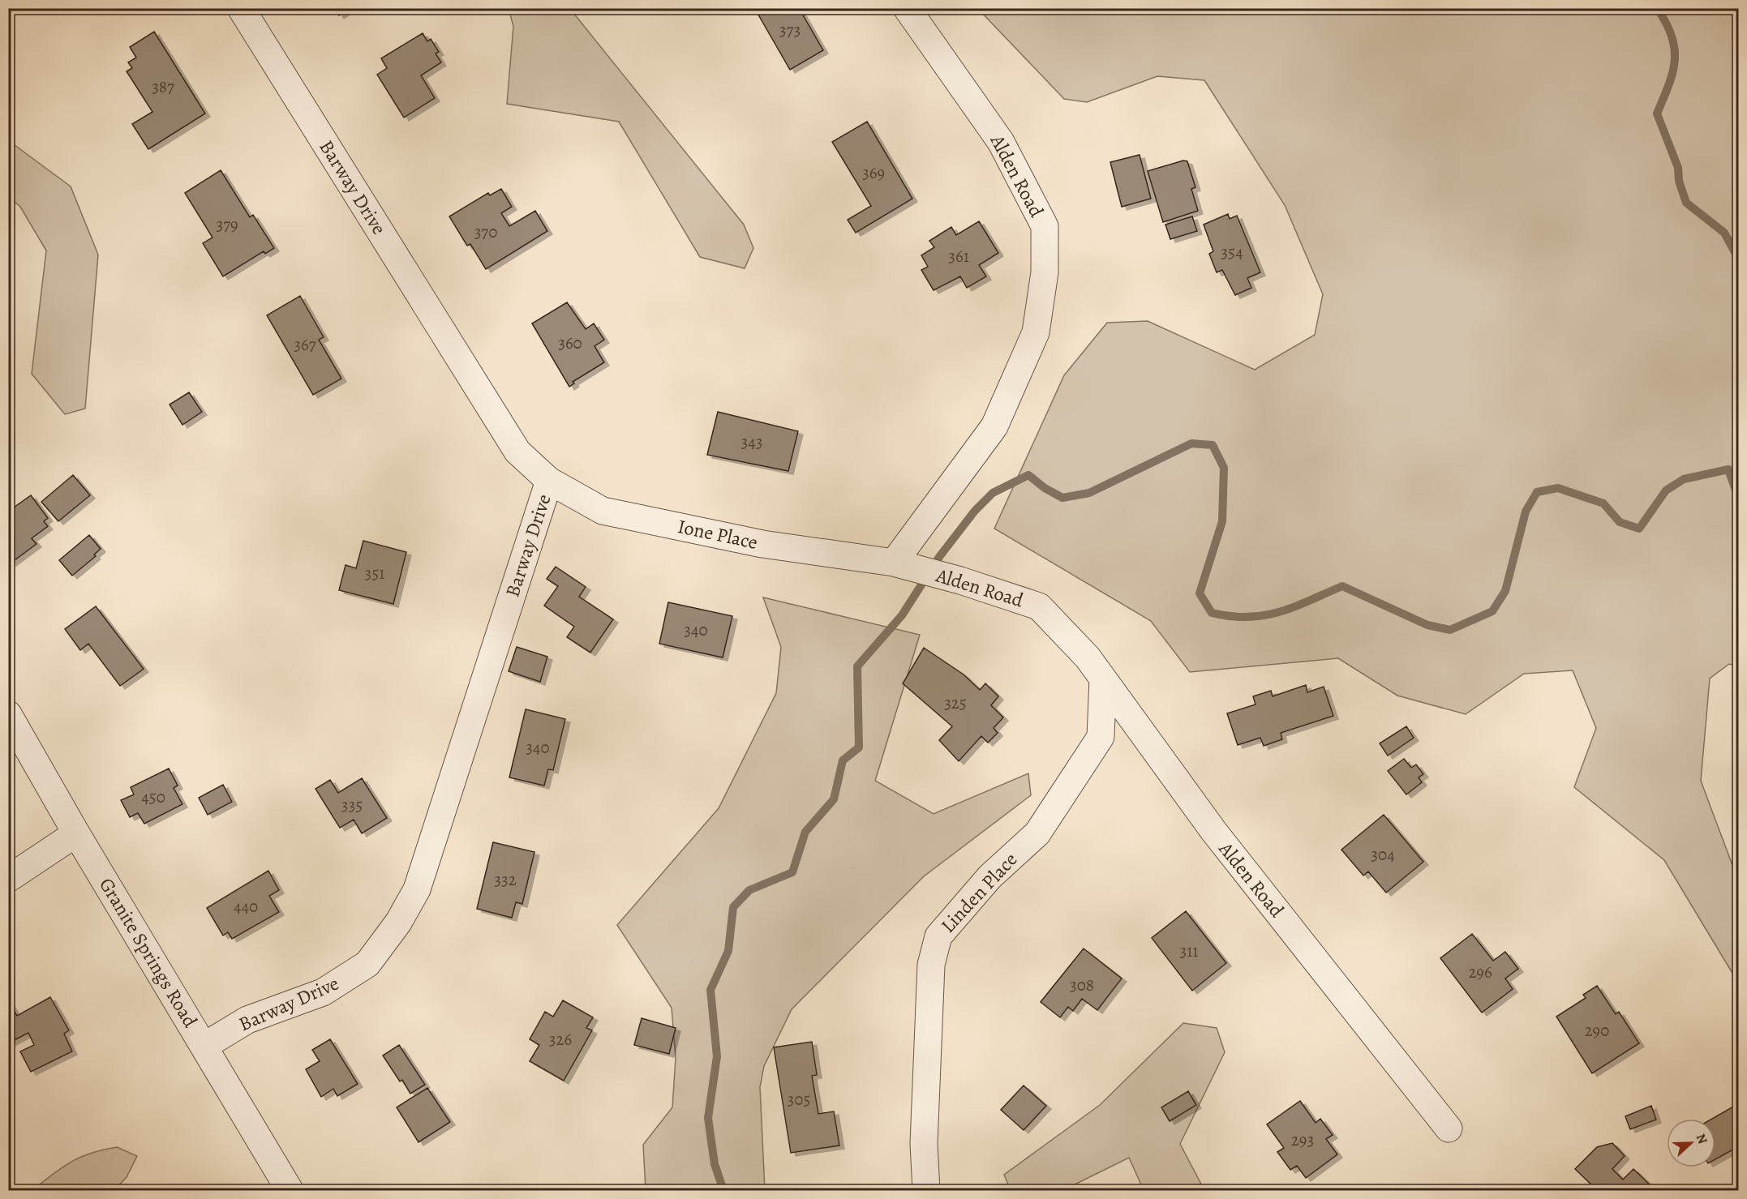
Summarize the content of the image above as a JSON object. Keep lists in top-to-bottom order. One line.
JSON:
{"streets":{"street":["Alden Road","Barway Drive","Ione Place","Linden Place","Granite Springs Road"]},"crossings":[["Alden Road","Ione Place"],["Alden Road","Linden Place"],["Barway Drive","Ione Place"],["Barway Drive","Granite Springs Road"]],"house_numbers":["373","387","369","379","370","354","361","360","367","343","351","340","325","340","450","335","304","332","440","311","296","308","290","326","305","293"],"north":"right"}
